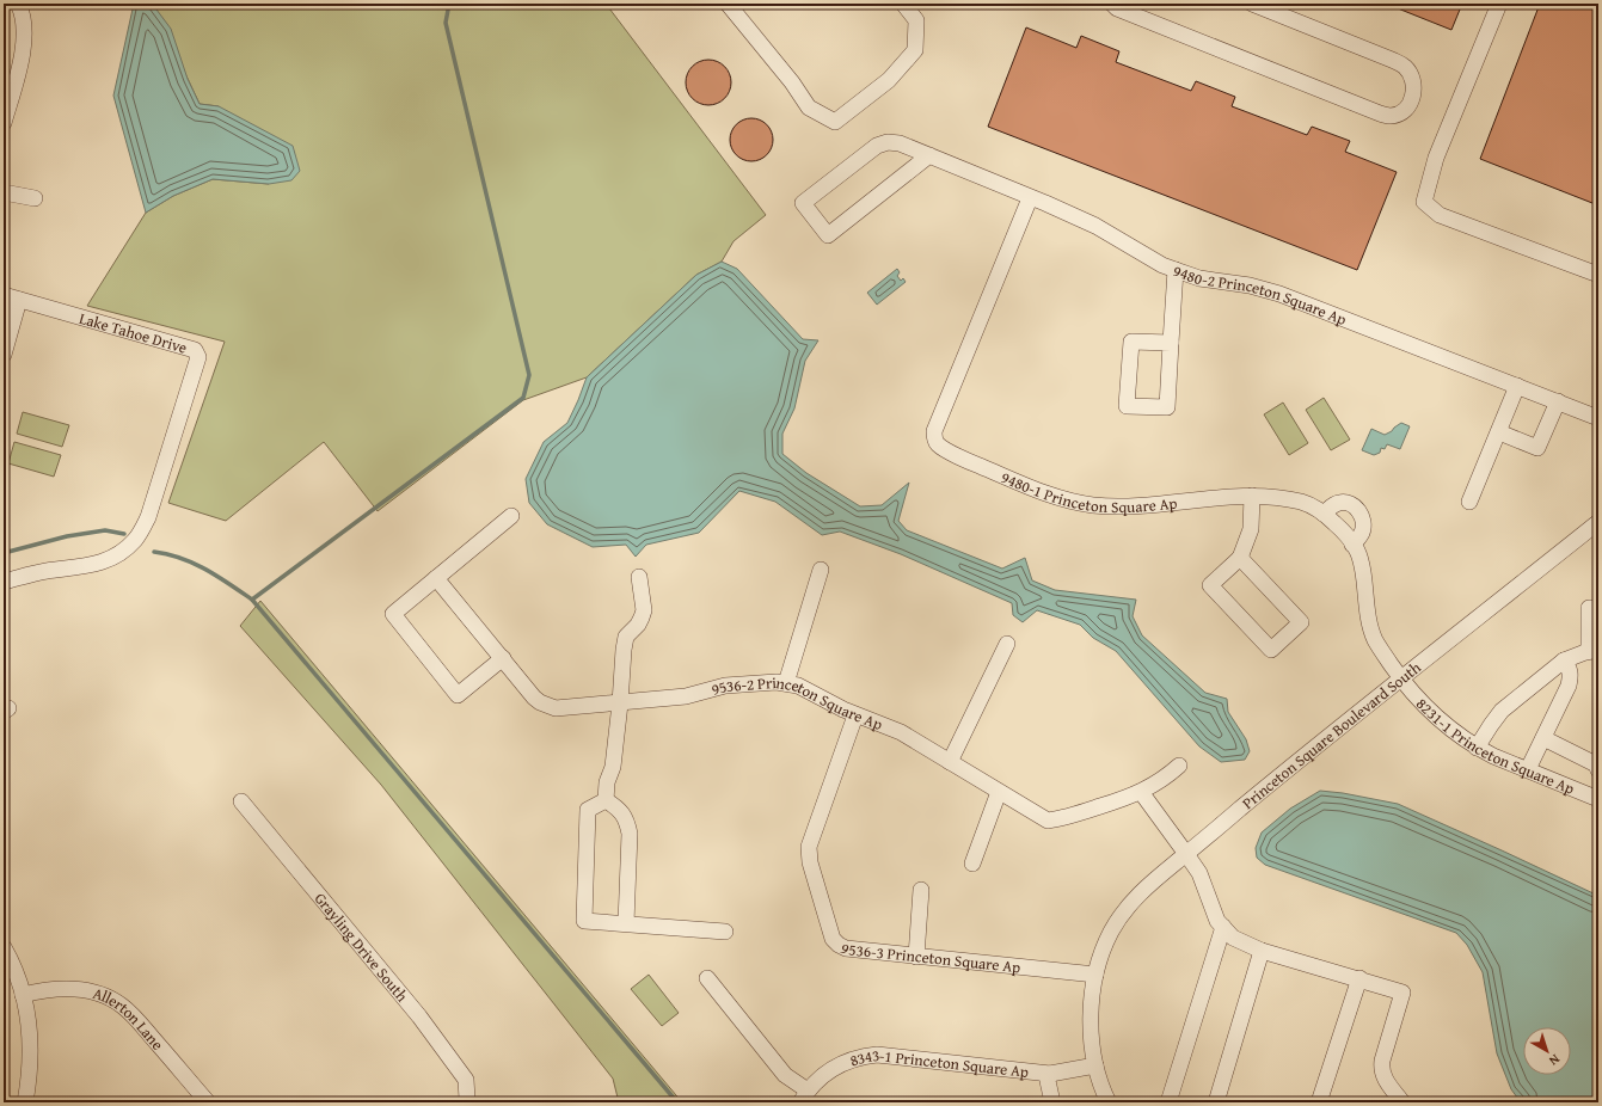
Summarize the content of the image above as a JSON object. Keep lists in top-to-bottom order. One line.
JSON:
{"streets":{"street":["9480-2 Princeton Square Ap","Lake Tahoe Drive","9480-1 Princeton Square Ap","9536-2 Princeton Square Ap","Princeton Square Boulevard South","8231-1 Princeton Square Ap","Grayling Drive South","9536-3 Princeton Square Ap","Allerton Lane","8343-1 Princeton Square Ap"]},"crossings":[["9480-2 Princeton Square Ap","9480-1 Princeton Square Ap"],["9480-1 Princeton Square Ap","Princeton Square Boulevard South"],["9480-1 Princeton Square Ap","8231-1 Princeton Square Ap"],["9536-2 Princeton Square Ap","9536-3 Princeton Square Ap"],["Princeton Square Boulevard South","8231-1 Princeton Square Ap"],["Princeton Square Boulevard South","9536-3 Princeton Square Ap"],["Princeton Square Boulevard South","8343-1 Princeton Square Ap"]],"north":"bottom right"}
